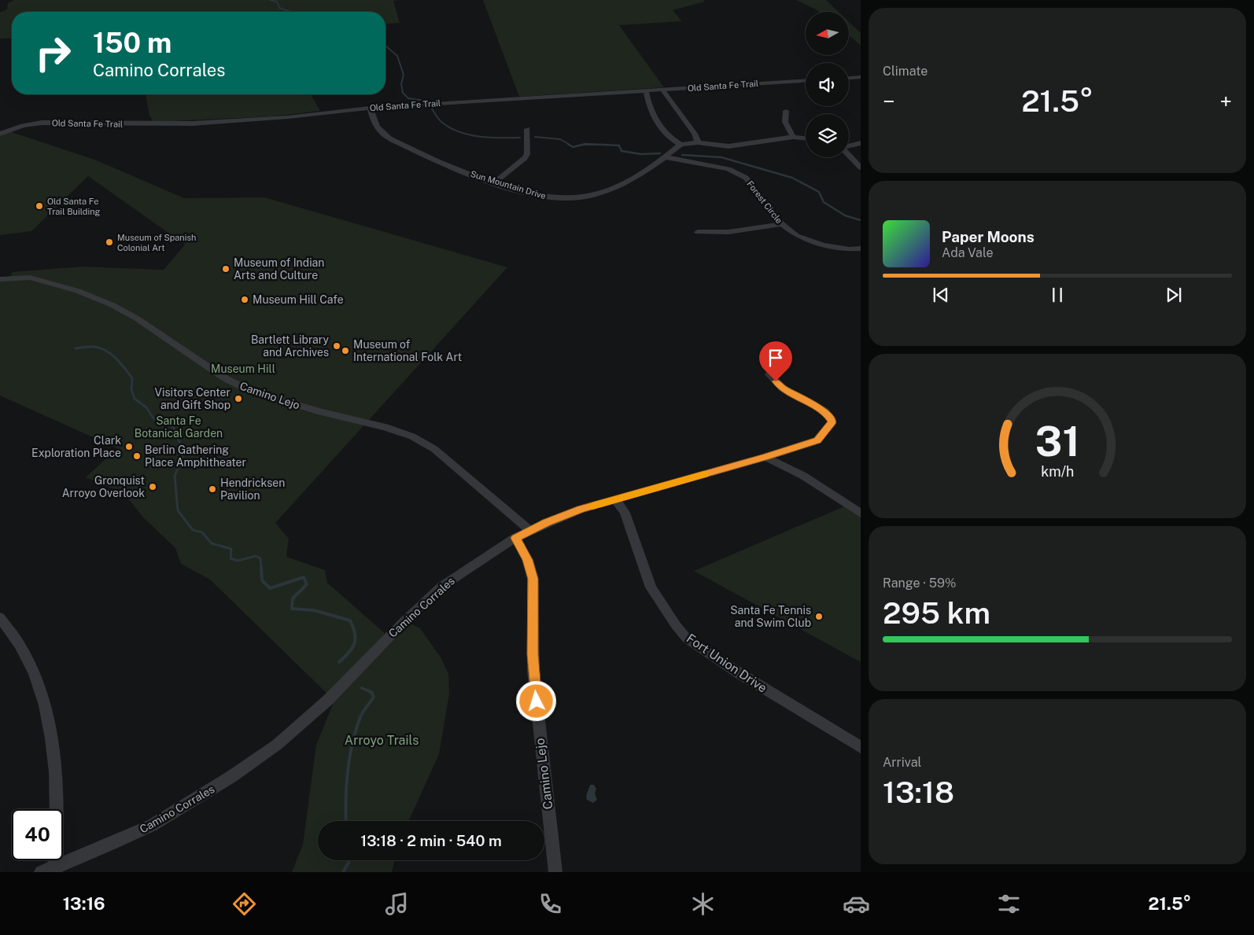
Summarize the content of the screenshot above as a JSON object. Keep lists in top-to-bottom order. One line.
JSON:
{"streets":{"street":["Old Santa Fe Trail","Sun Mountain Drive","Forest Circle","Camino Lejo","Camino Corrales","Fort Union Drive"]},"crossings":[["Old Santa Fe Trail","Sun Mountain Drive"],["Sun Mountain Drive","Forest Circle"],["Camino Lejo","Camino Corrales"],["Camino Corrales","Fort Union Drive"]],"parks":["Museum Hill","Santa Fe Botanical Garden","Arroyo Trails"],"places":["Old Santa Fe Trail Building","Museum of Spanish Colonial Art","Museum of Indian Arts and Culture","Museum Hill Cafe","Bartlett Library and Archives","Museum of International Folk Art","Visitors Center and Gift Shop","Clark Exploration Place","Berlin Gathering Place Amphitheater","Gronquist Arroyo Overlook","Hendricksen Pavilion","Santa Fe Tennis and Swim Club"],"north":"left","page":{"tile":["Climate",["Range · 59%","295 km"],["Arrival","13:18"]],"turn":["150 m","Camino Corrales"],"heat":["−","21.5°","+"],"song":["Paper Moons","Ada Vale"],"limit":"40","trip":"13:18 · 2 min · 540 m","tabs":["13:16","21.5°"],"gauge":["31","km/h"]}}
